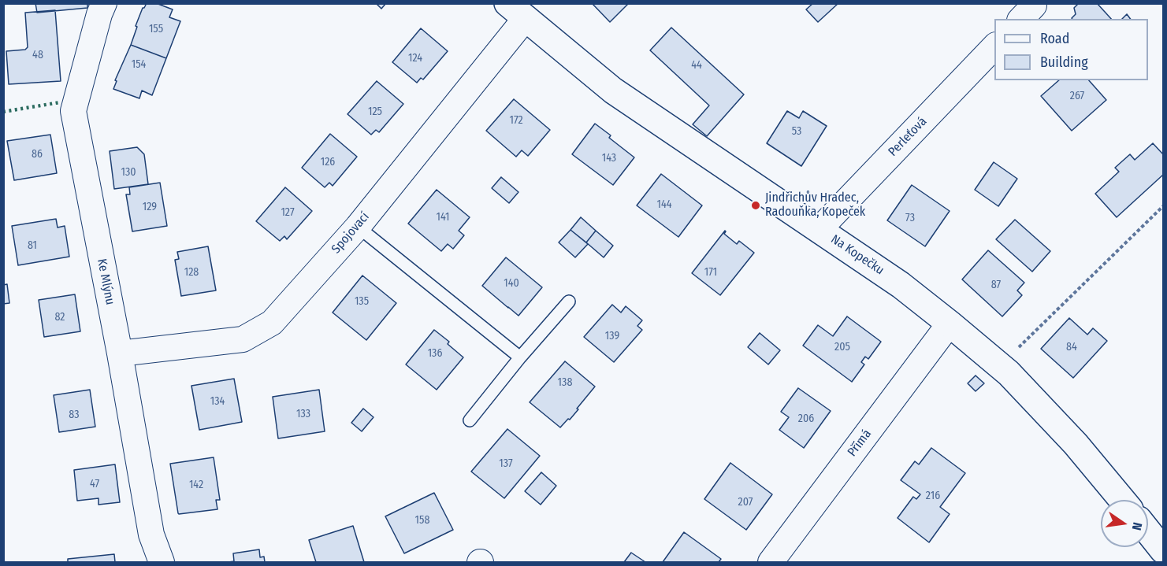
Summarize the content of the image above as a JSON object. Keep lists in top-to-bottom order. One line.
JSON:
{"streets":{"street":["Perleťová","Spojovací","Na Kopečku","Ke Mlýnu","Přímá"]},"crossings":[["Perleťová","Na Kopečku"],["Spojovací","Na Kopečku"],["Spojovací","Ke Mlýnu"],["Na Kopečku","Přímá"]],"places":["Jindřichův Hradec, Radouňka, Kopeček"],"house_numbers":["155","48","124","154","44","267","125","172","53","86","143","126","130","144","129","127","141","73","81","128","171","140","87","135","82","139","205","84","136","138","134","133","83","206","137","47","142","216","207","158"],"legend":["Road","Building"],"north":"right"}
